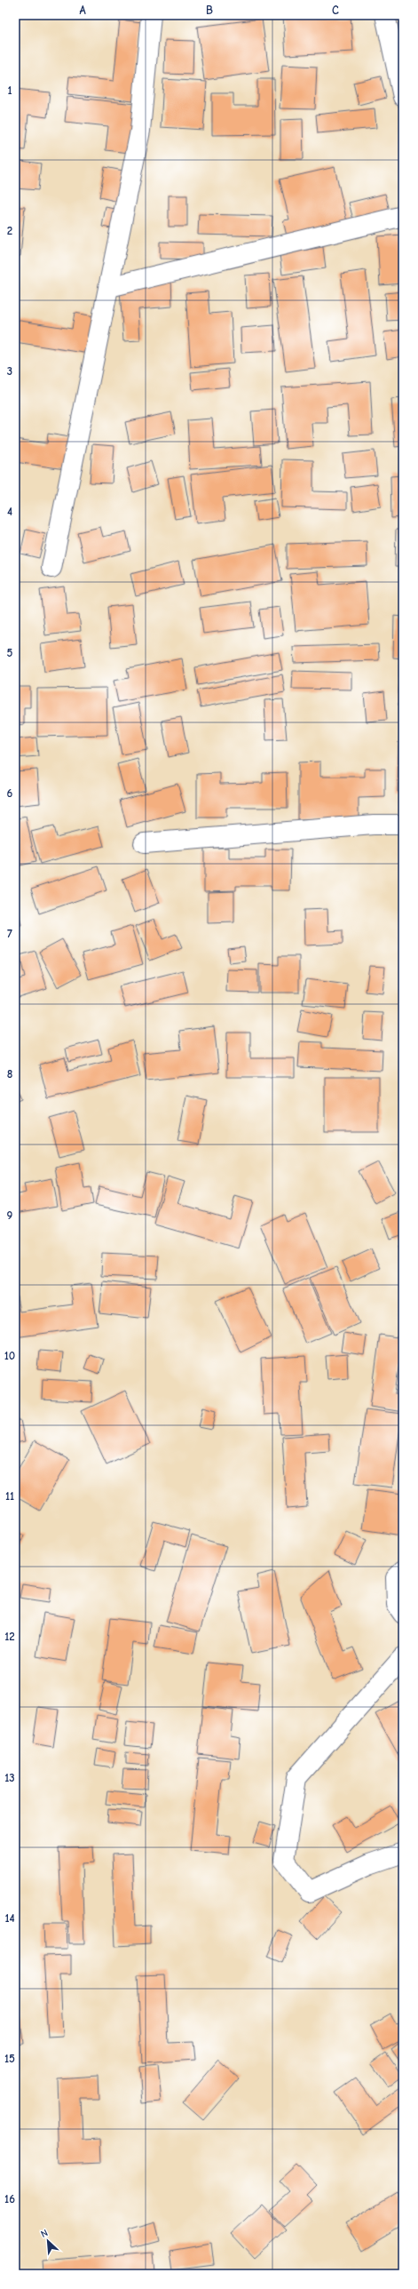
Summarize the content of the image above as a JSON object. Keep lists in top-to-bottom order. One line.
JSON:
{"north":"top left","grid":{"columns":["A","B","C"],"rows":["1","2","3","4","5","6","7","8","9","10","11","12","13","14","15","16"]}}
